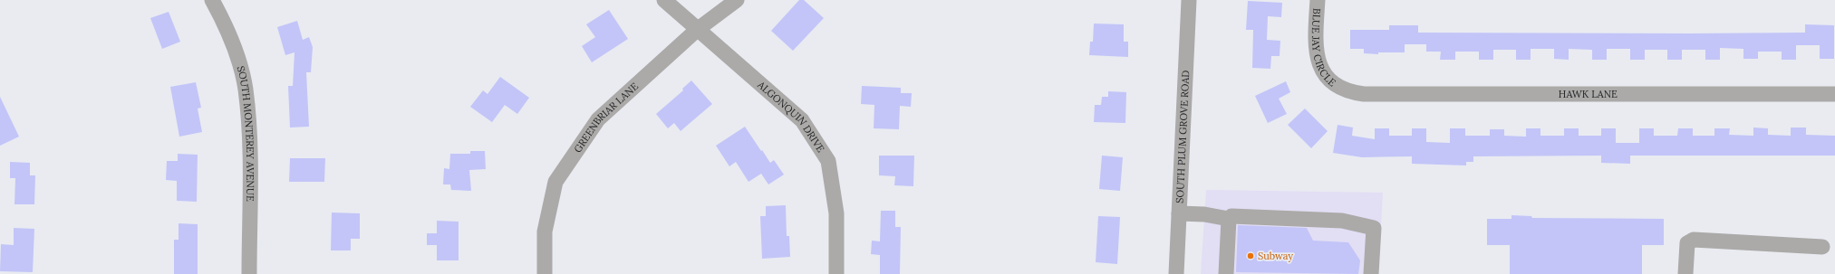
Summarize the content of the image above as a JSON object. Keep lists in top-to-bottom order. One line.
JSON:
{"streets":{"street":["BLUE JAY CIRCLE","HAWK LANE","ALGONQUIN DRIVE","GREENBRIAR LANE","SOUTH MONTEREY AVENUE","SOUTH PLUM GROVE ROAD"]},"crossings":[["BLUE JAY CIRCLE","HAWK LANE"],["ALGONQUIN DRIVE","GREENBRIAR LANE"]],"places":["Subway"]}
